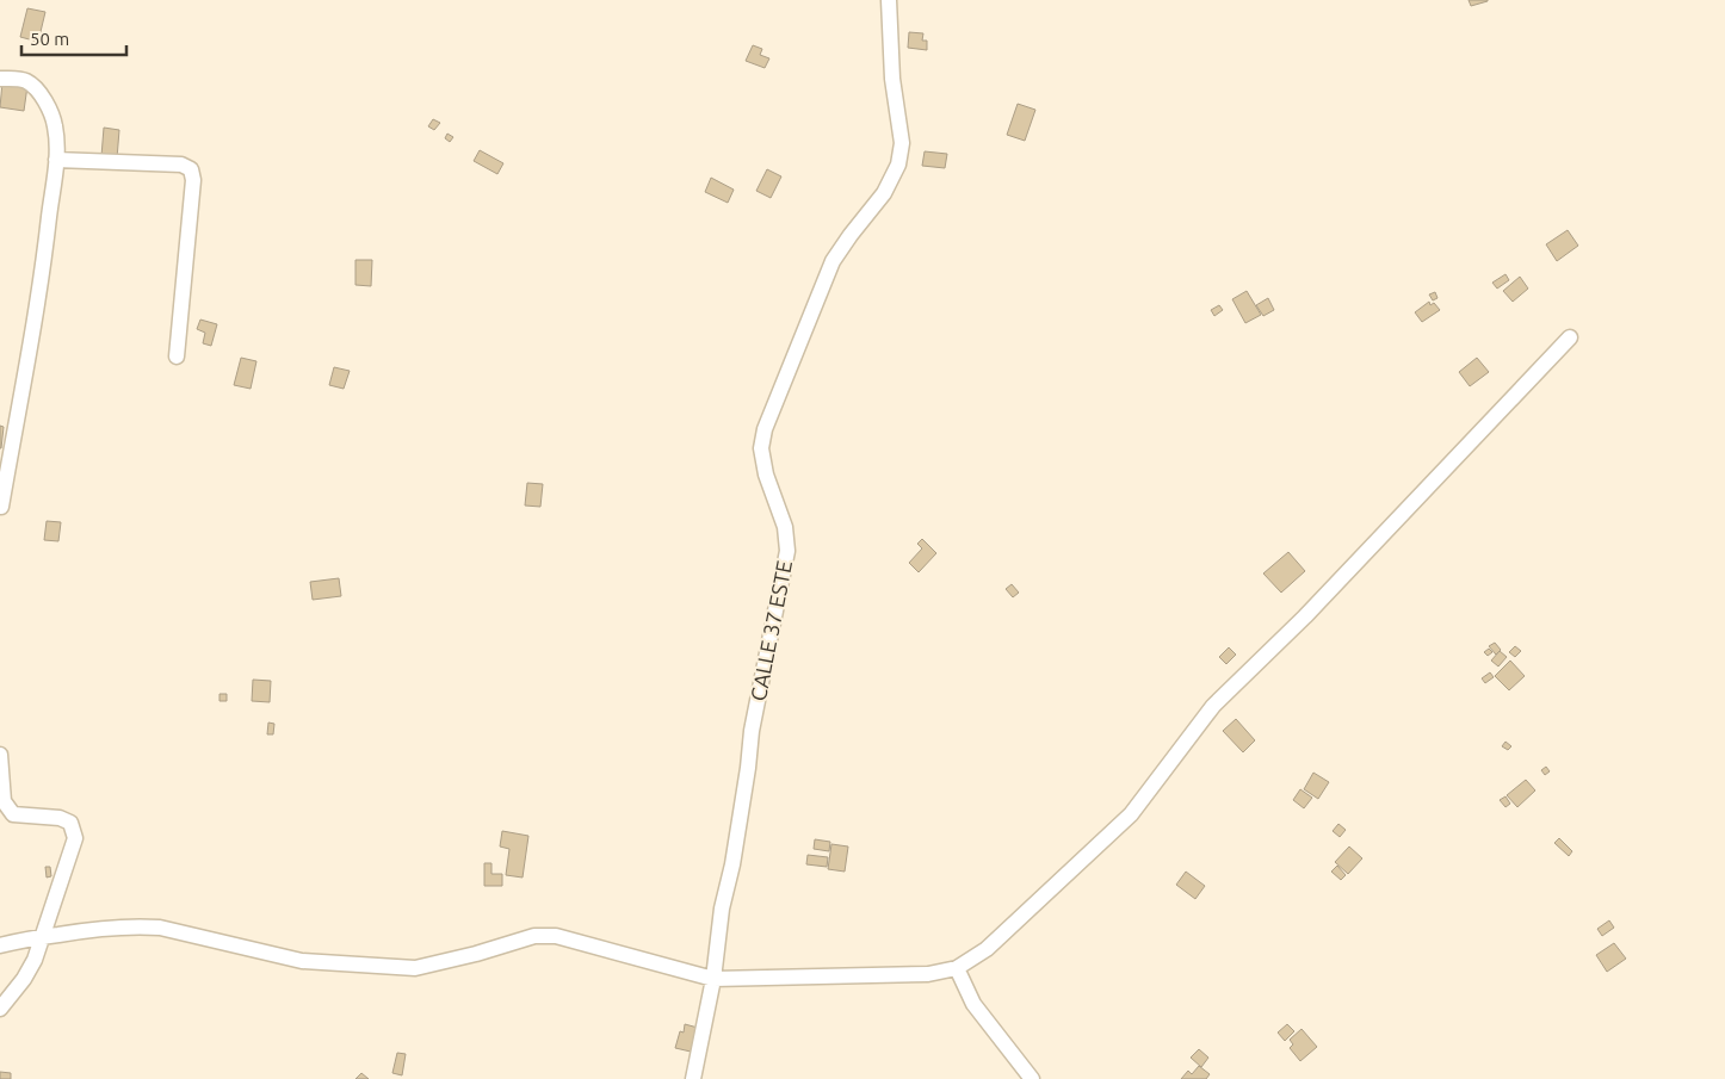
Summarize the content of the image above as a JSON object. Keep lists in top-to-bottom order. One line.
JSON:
{"streets":{"street":["CALLE 37 ESTE"]},"scale_bar":"50 m"}
